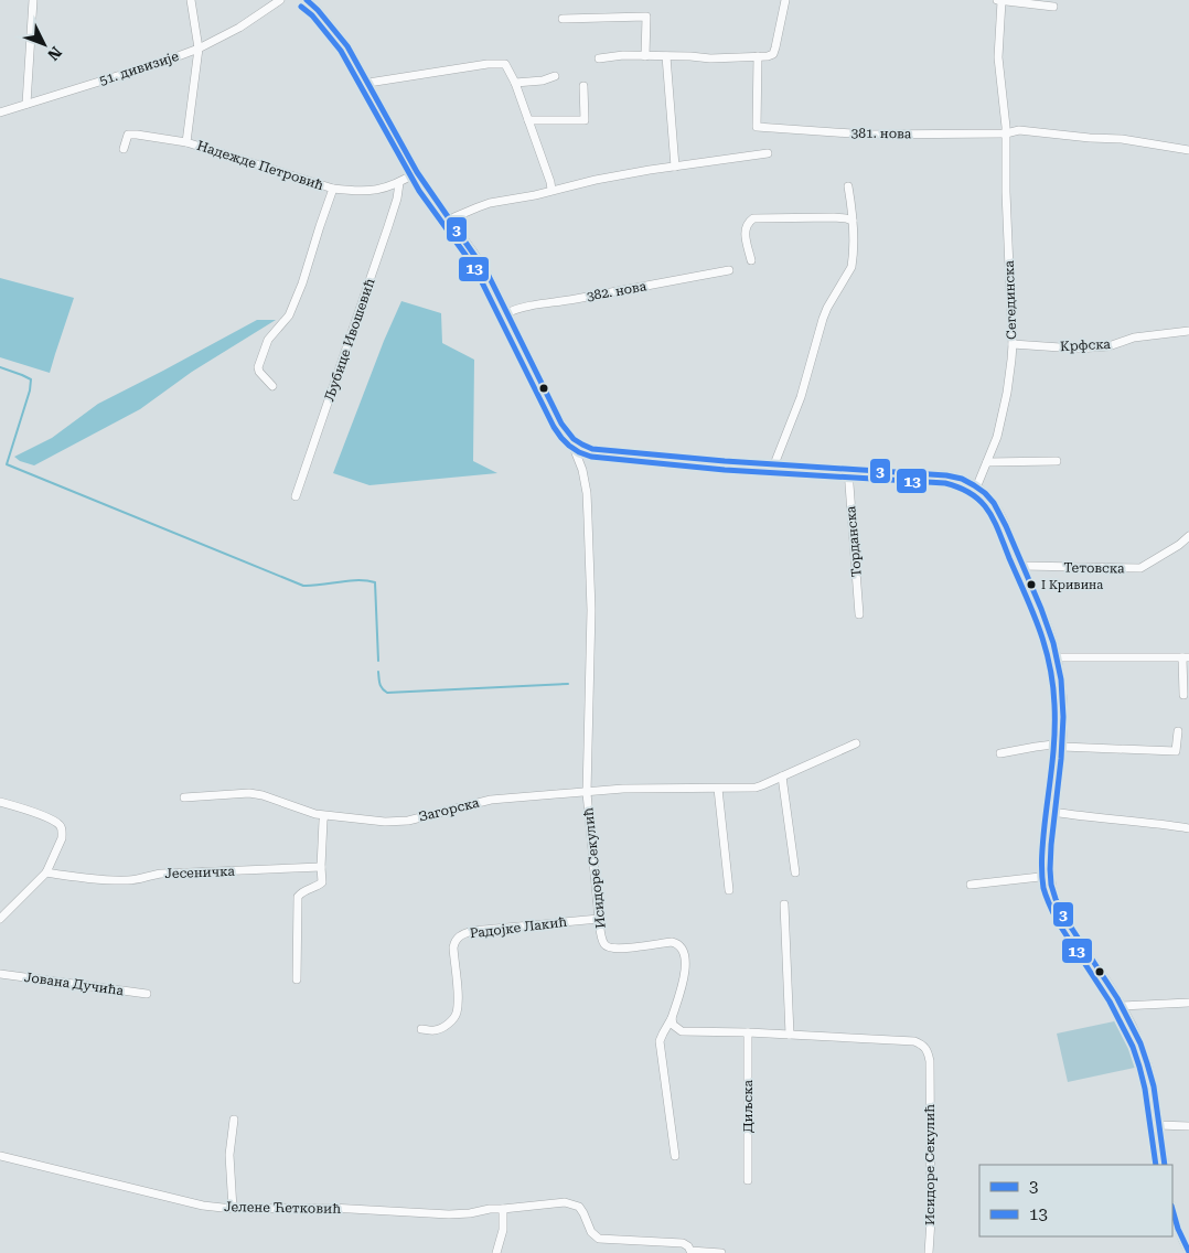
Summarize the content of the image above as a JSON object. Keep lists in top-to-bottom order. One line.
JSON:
{"streets":{"street":["51. дивизије","381. нова","Надежде Петровић","382. нова","Сегединска","Љубице Ивошевић","Крфска","Торданска","Тетовска","Загорска","Исидоре Секулић","Јесеничка","Радојке Лакић","Јована Дучића","Диљска","Јелене Ћетковић"]},"crossings":[["51. дивизије","Надежде Петровић"],["381. нова","Сегединска"],["Надежде Петровић","Љубице Ивошевић"],["Надежде Петровић","Исидоре Секулић"],["382. нова","Исидоре Секулић"],["Сегединска","Крфска"],["Загорска","Исидоре Секулић"],["Исидоре Секулић","Радојке Лакић"],["Исидоре Секулић","Диљска"]],"places":["I Кривина"],"lines":["transit line 3","transit line 13"],"legend":["3","13"],"north":"bottom right"}
